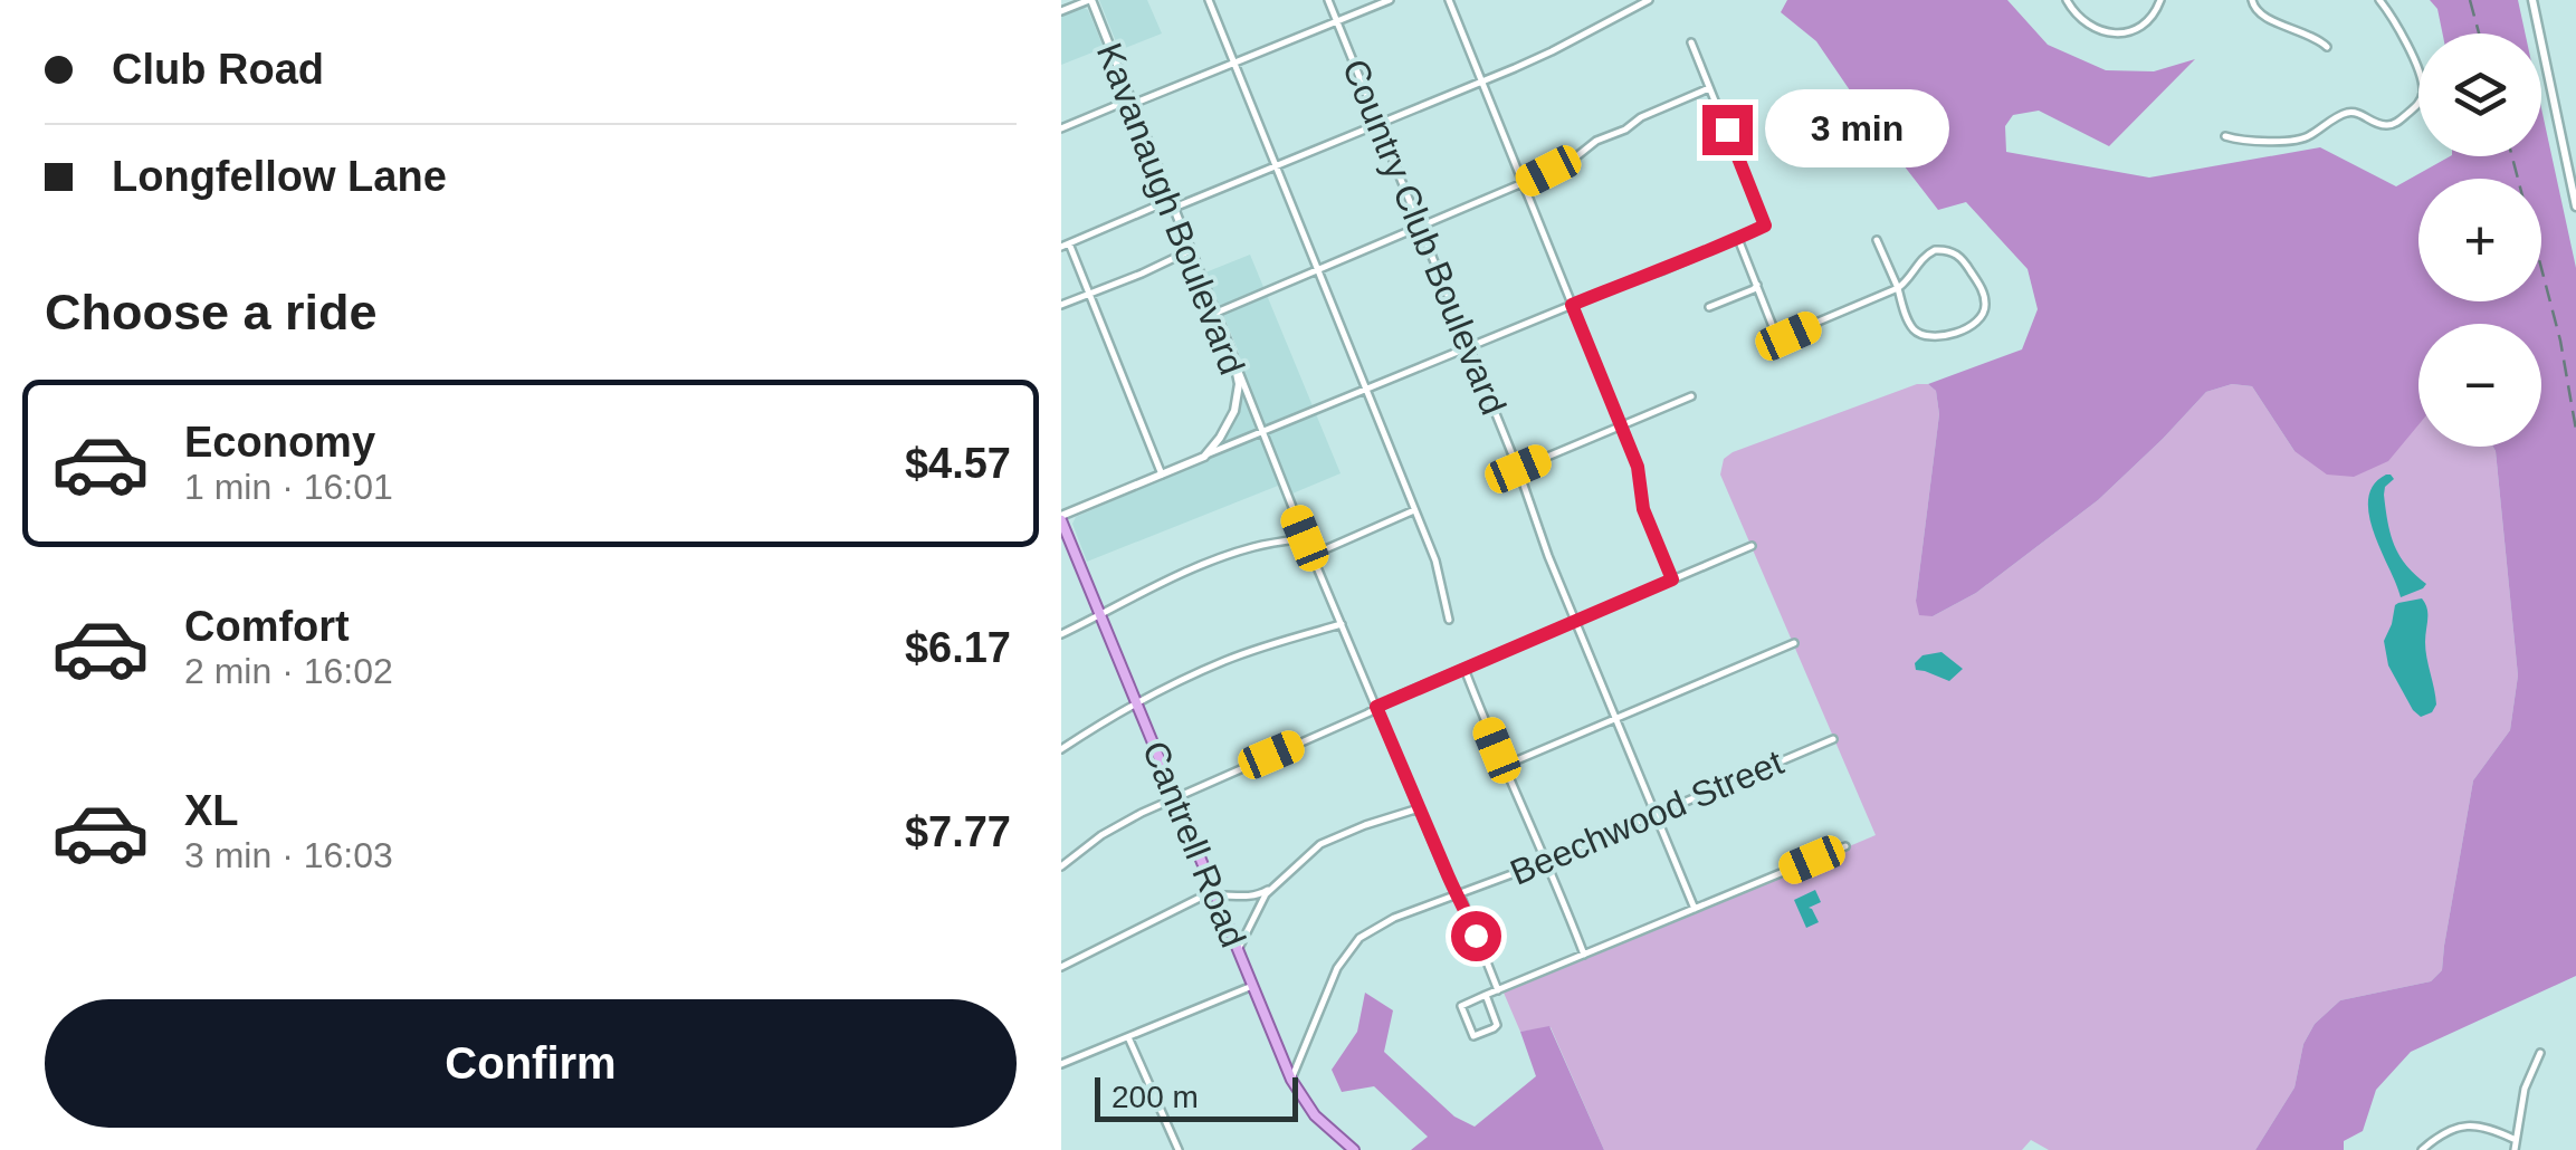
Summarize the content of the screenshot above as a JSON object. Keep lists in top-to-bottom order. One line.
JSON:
{"streets":{"main road":["Cantrell Road"],"street":["Kavanaugh Boulevard","Country Club Boulevard","Beechwood Street"]},"crossings":[["Country Club Boulevard","Beechwood Street"],["Beechwood Street","Cantrell Road"]],"scale_bar":"200 m","page":{"banner":["Club Road","Longfellow Lane"],"map_buttons":["+","−"],"bubble":"3 min","heading":"Choose a ride","list":[{"name":"Economy","note":"1 min · 16:01","value":"$4.57"},{"name":"Comfort","note":"2 min · 16:02","value":"$6.17"},{"name":"XL","note":"3 min · 16:03","value":"$7.77"}],"buttons":"Confirm","scale":"200 m"}}
